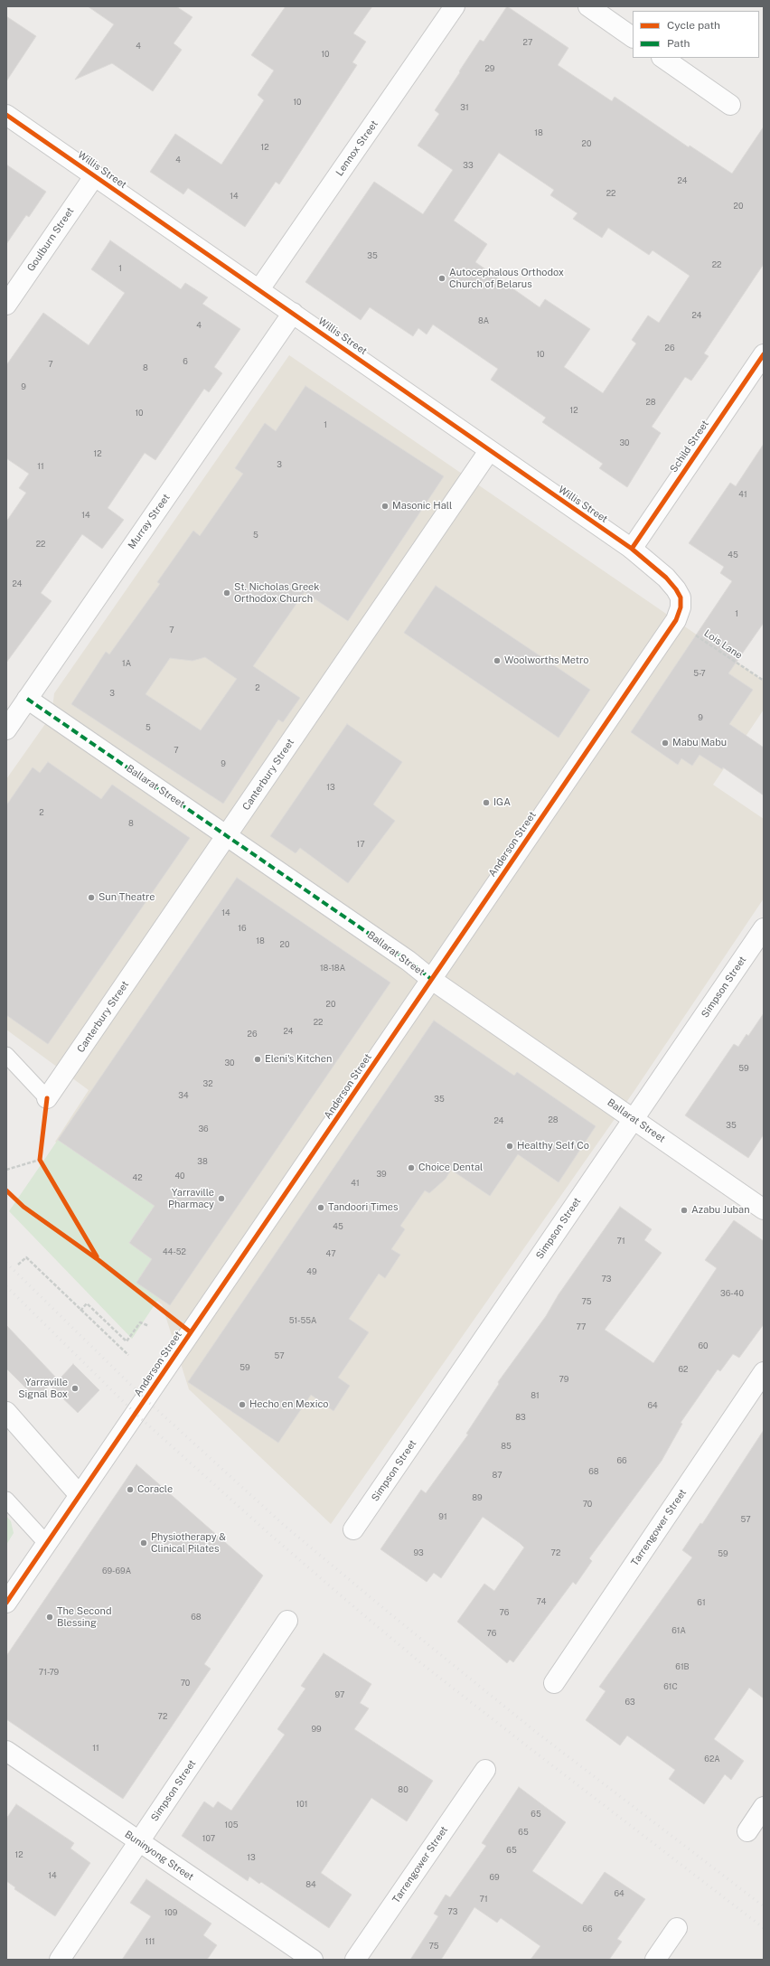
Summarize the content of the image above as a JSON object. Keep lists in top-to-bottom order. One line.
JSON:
{"streets":{"street":["Lennox Street","Willis Street","Goulburn Street","Schild Street","Murray Street","Canterbury Street","Ballarat Street","Anderson Street","Simpson Street","Tarrengower Street","Buninyong Street"],"path":["Lois Lane"]},"crossings":[["Lennox Street","Willis Street"],["Willis Street","Goulburn Street"],["Willis Street","Schild Street"],["Willis Street","Murray Street"],["Willis Street","Canterbury Street"],["Willis Street","Anderson Street"],["Murray Street","Ballarat Street"],["Lois Lane","Anderson Street"],["Canterbury Street","Ballarat Street"],["Ballarat Street","Anderson Street"],["Ballarat Street","Simpson Street"],["Simpson Street","Buninyong Street"]],"places":["Autocephalous Orthodox Church of Belarus","Masonic Hall","St. Nicholas Greek Orthodox Church","Woolworths Metro","Mabu Mabu","IGA","Sun Theatre","Eleni's Kitchen","Healthy Self Co","Choice Dental","Yarraville Pharmacy","Tandoori Times","Azabu Juban","Yarraville Signal Box","Hecho en Mexico","Coracle","Physiotherapy & Clinical Pilates","The Second Blessing"],"house_numbers":["27","4","10","29","10","31","18","20","12","4","33","24","22","14","20","35","22","1","24","8A","4","26","10","6","7","8","9","28","12","10","1","30","12","3","11","41","14","5","22","45","24","1","7","1A","5-7","2","3","9","5","7","9","13","2","8","17","14","16","18","20","18-18A","20","22","24","26","30","59","32","34","35","28","24","35","36","38","39","40","42","41","45","71","44-52","47","49","73","36-40","75","51-55A","77","60","57","59","62","79","81","64","83","85","66","68","87","89","70","91","57","93","72","59","69-69A","74","61","76","68","61A","76","61B","71-79","70","61C","97","63","72","99","11","62A","80","101","65","105","65","107","65","12","13","14","69","84","64","71","73","109","66","111","75"],"legend":["Cycle path","Path"]}
